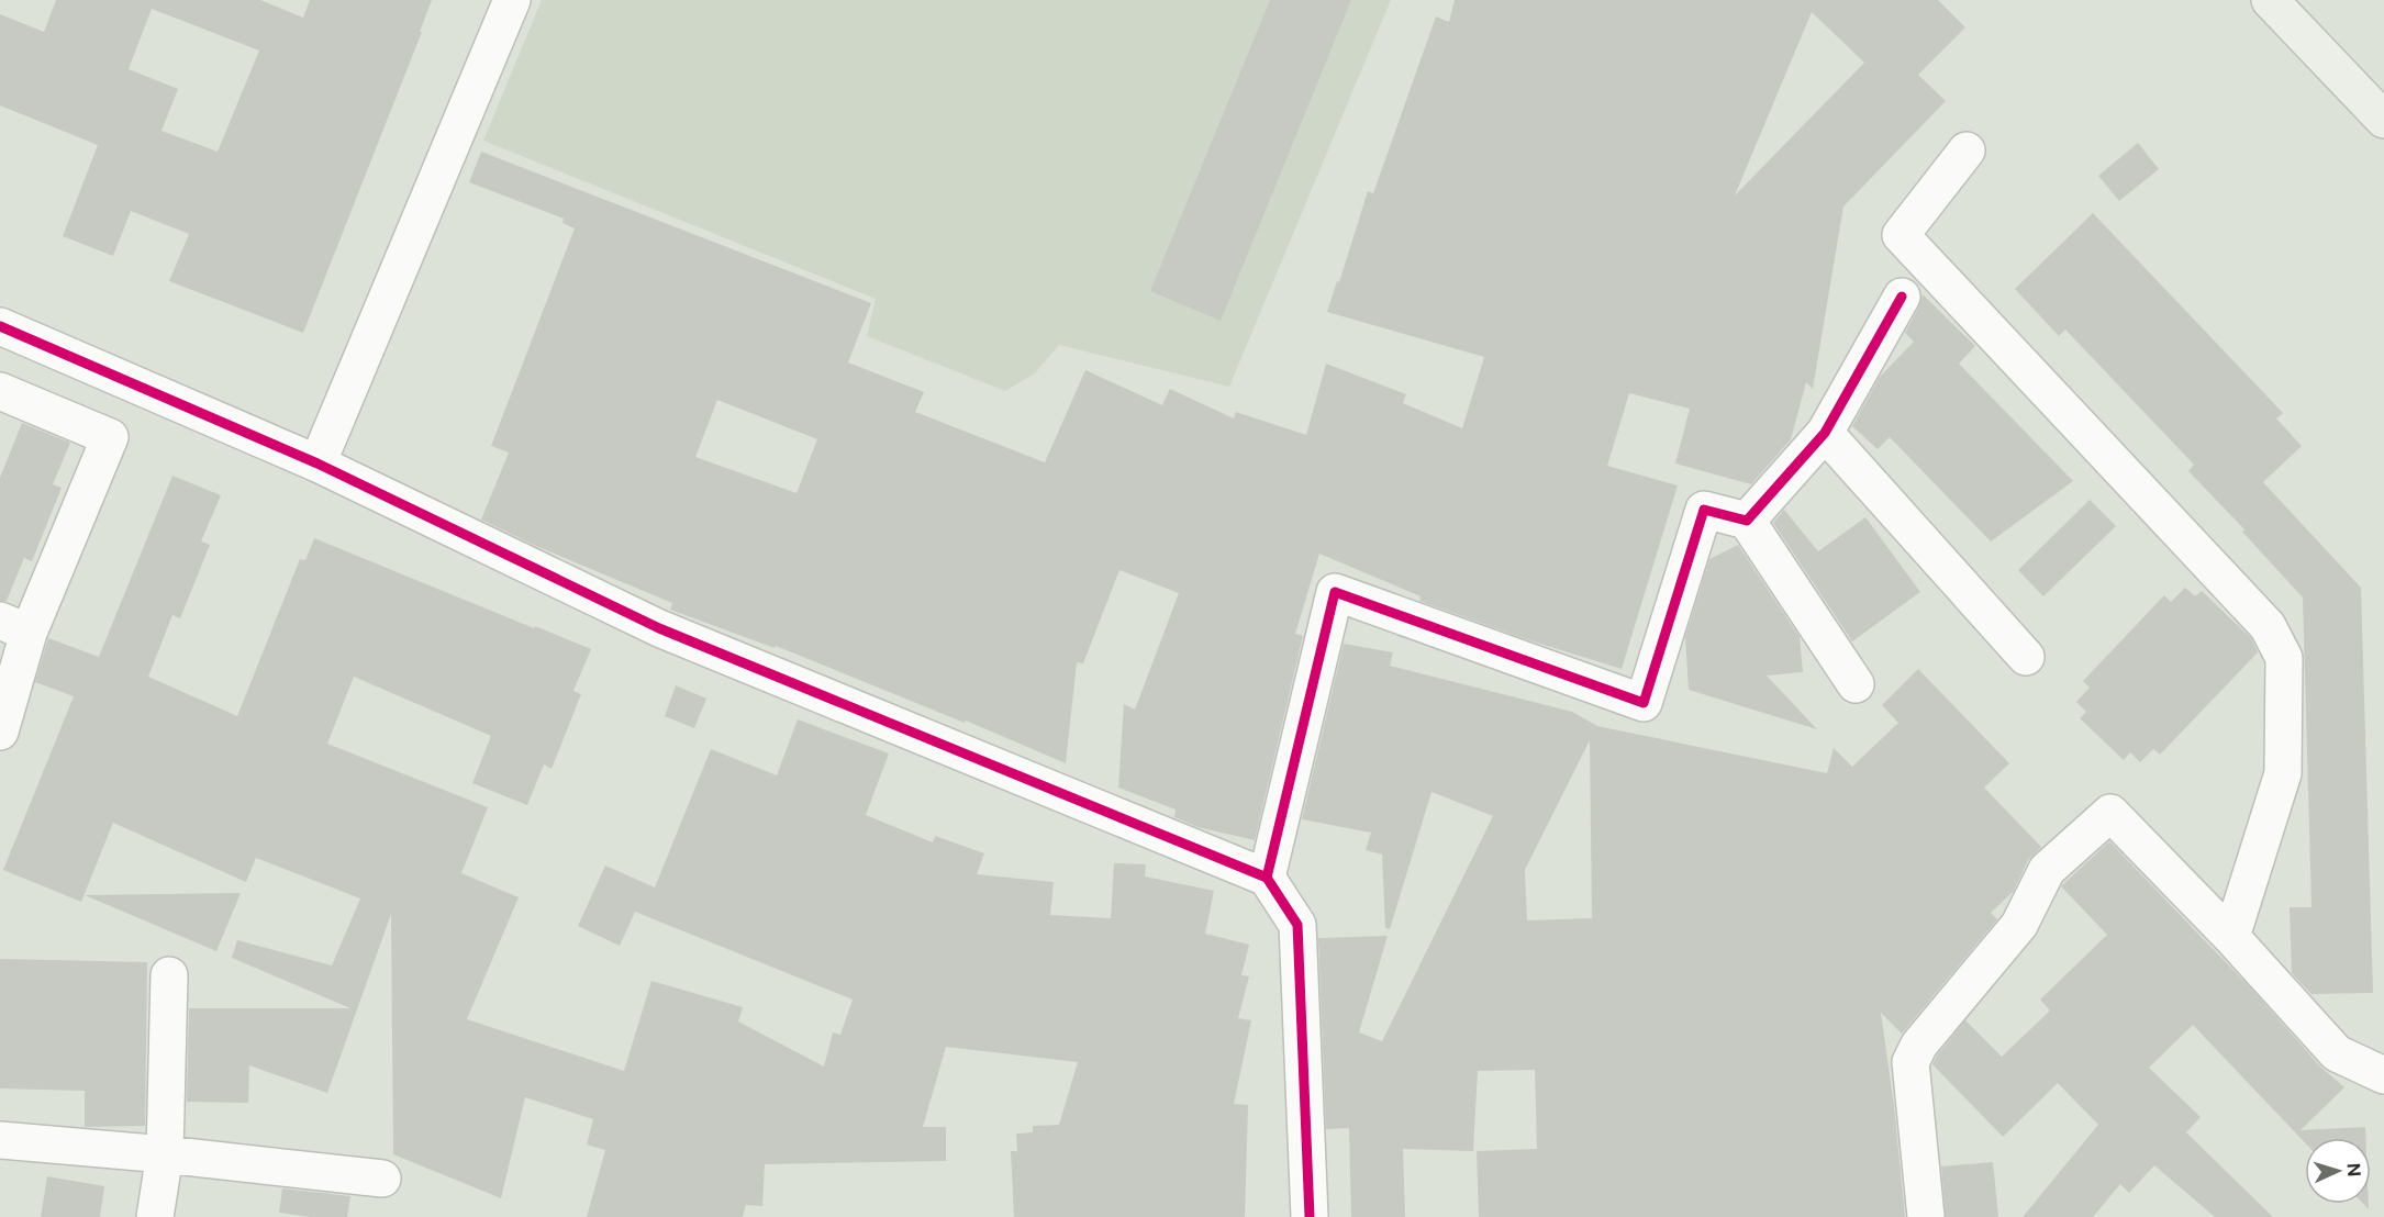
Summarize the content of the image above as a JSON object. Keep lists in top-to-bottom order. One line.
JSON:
{"north":"right"}
